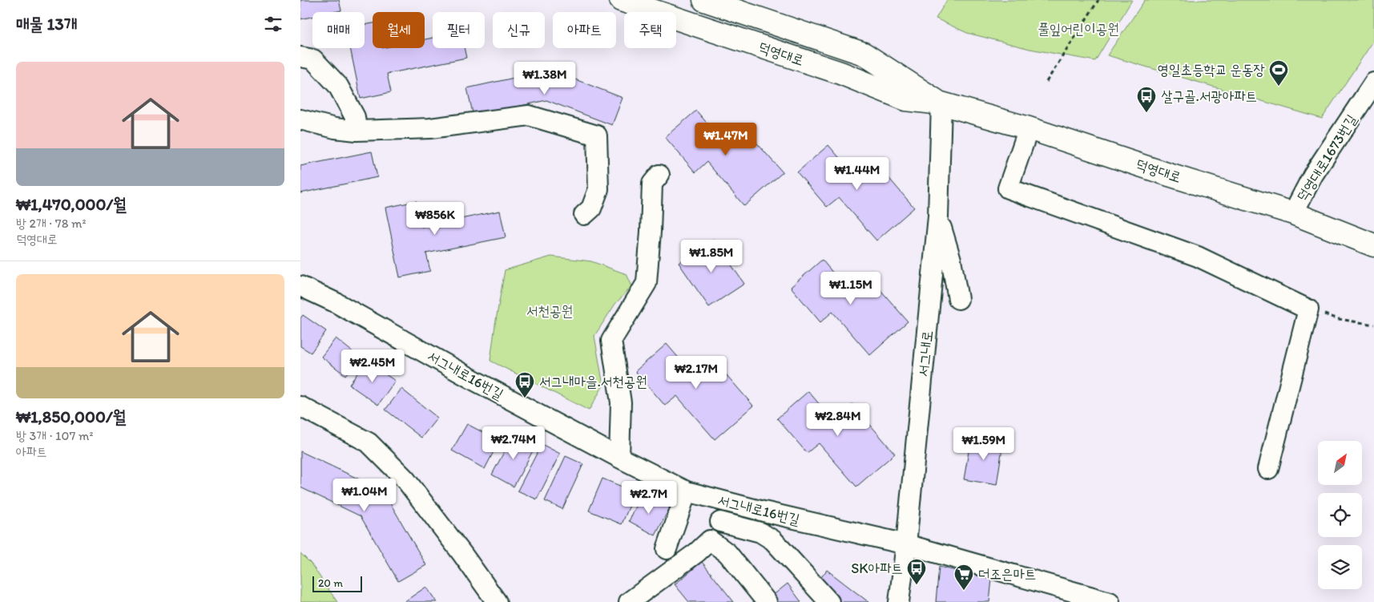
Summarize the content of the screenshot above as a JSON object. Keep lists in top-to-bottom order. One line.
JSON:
{"streets":{"main road":["덕영대로"],"street":["덕영대로1673번길","서그내로","서그내로16번길"]},"crossings":[["덕영대로","덕영대로1673번길"],["덕영대로","서그내로"],["서그내로","서그내로16번길"]],"parks":["풀잎어린이공원","서천공원"],"places":{"sports":["영일초등학교 운동장"],"bus stop":["살구골.서광아파트","서그내마을.서천공원","SK아파트"],"supermarket":["더조은마트"]},"scale_bar":"20 m","north":"top right","page":{"heading":"매물 13개","chip":["매매","월세","필터","신규","아파트","주택"],"list":[{"name":"₩1,470,000/월","note":"방 2개 · 78 m² · 덕영대로"},{"name":"₩1,850,000/월","note":"방 3개 · 107 m² · 아파트"}],"price":["₩1.38M","₩1.47M","₩1.44M","₩856K","₩1.85M","₩1.15M","₩2.45M","₩2.17M","₩2.84M","₩2.74M","₩1.59M","₩1.04M","₩2.7M"],"scale":"20 m"}}
